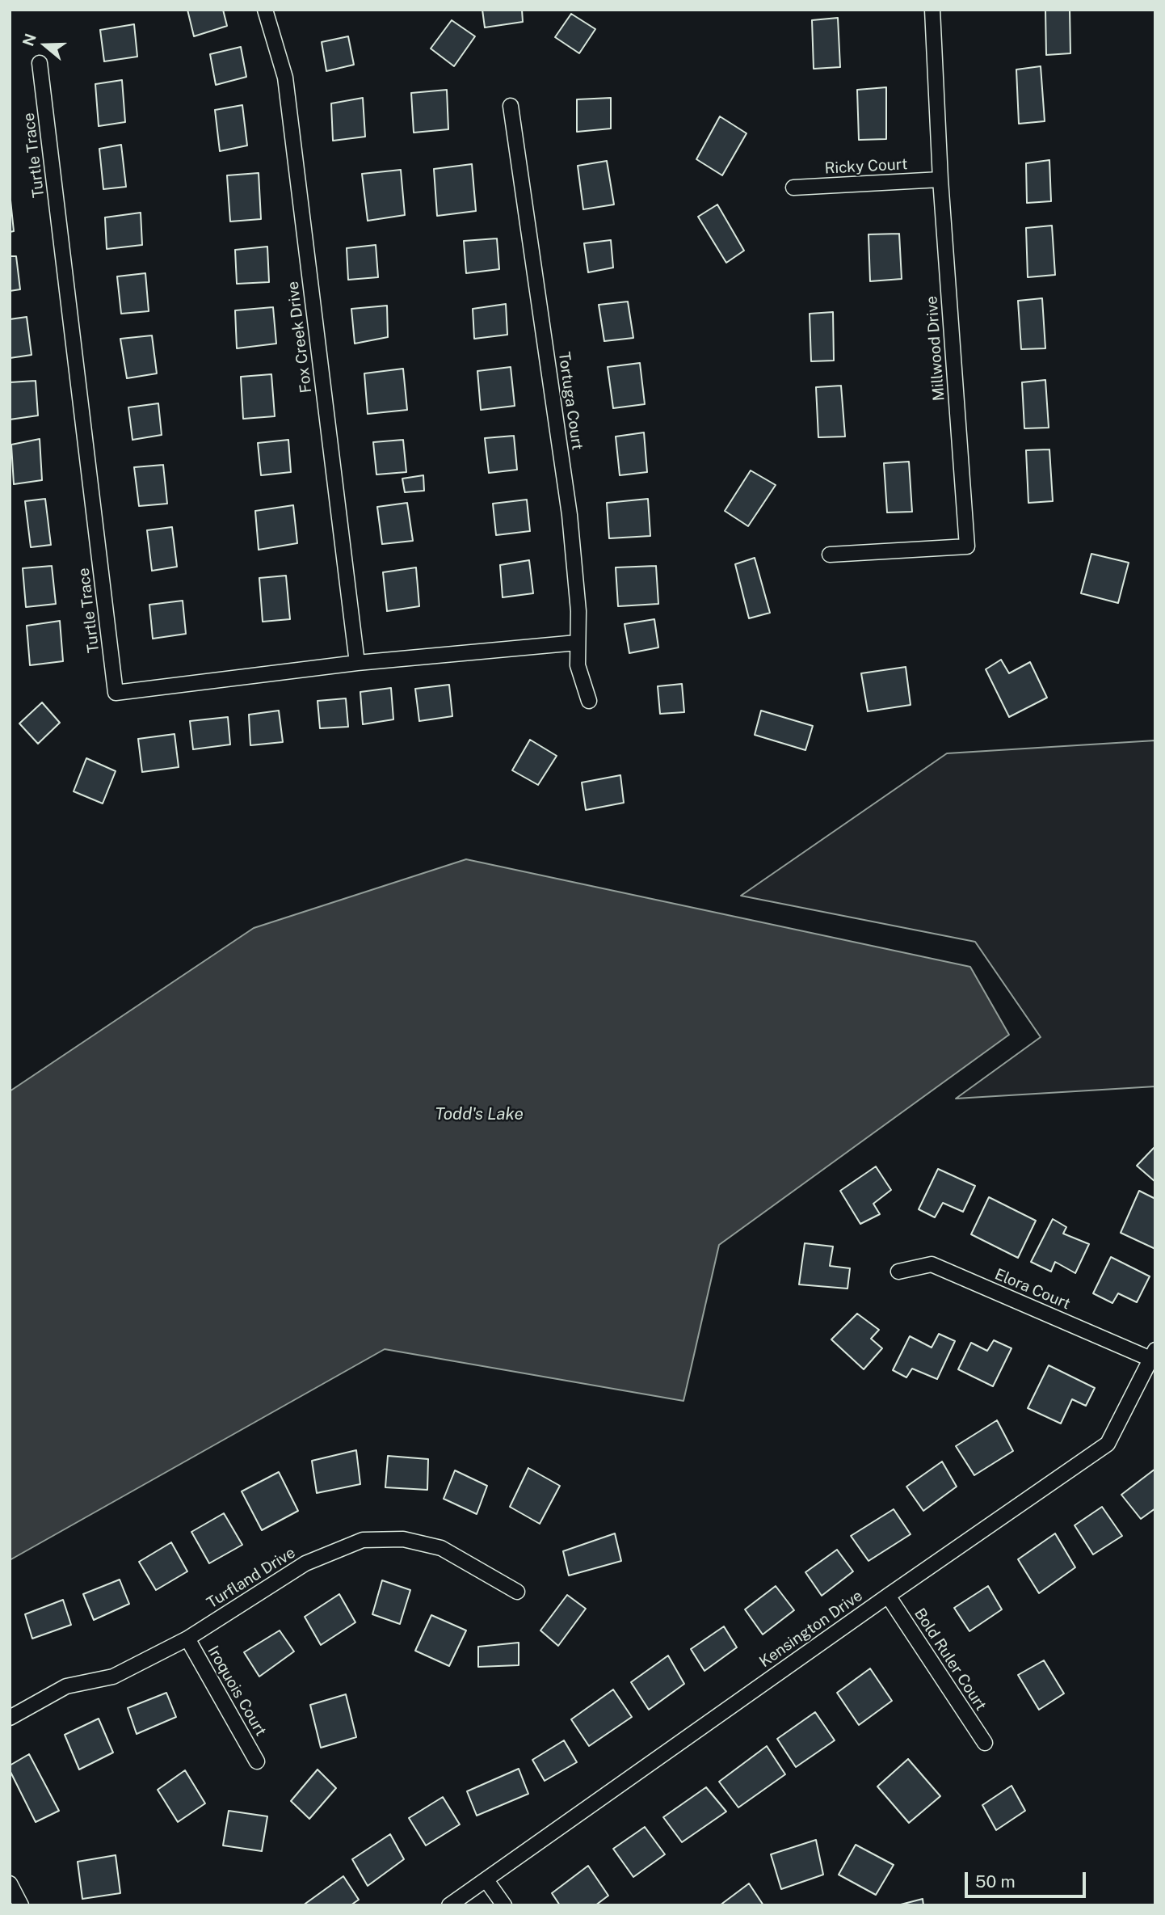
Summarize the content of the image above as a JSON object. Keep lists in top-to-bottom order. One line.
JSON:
{"streets":{"street":["Turtle Trace","Ricky Court","Fox Creek Drive","Millwood Drive","Tortuga Court","Elora Court","Turfland Drive","Kensington Drive","Bold Ruler Court","Iroquois Court"]},"crossings":[["Turtle Trace","Fox Creek Drive"],["Turtle Trace","Tortuga Court"],["Ricky Court","Millwood Drive"],["Elora Court","Kensington Drive"],["Turfland Drive","Iroquois Court"],["Kensington Drive","Bold Ruler Court"]],"water":["Todd's Lake"],"scale_bar":"50 m","north":"left"}
